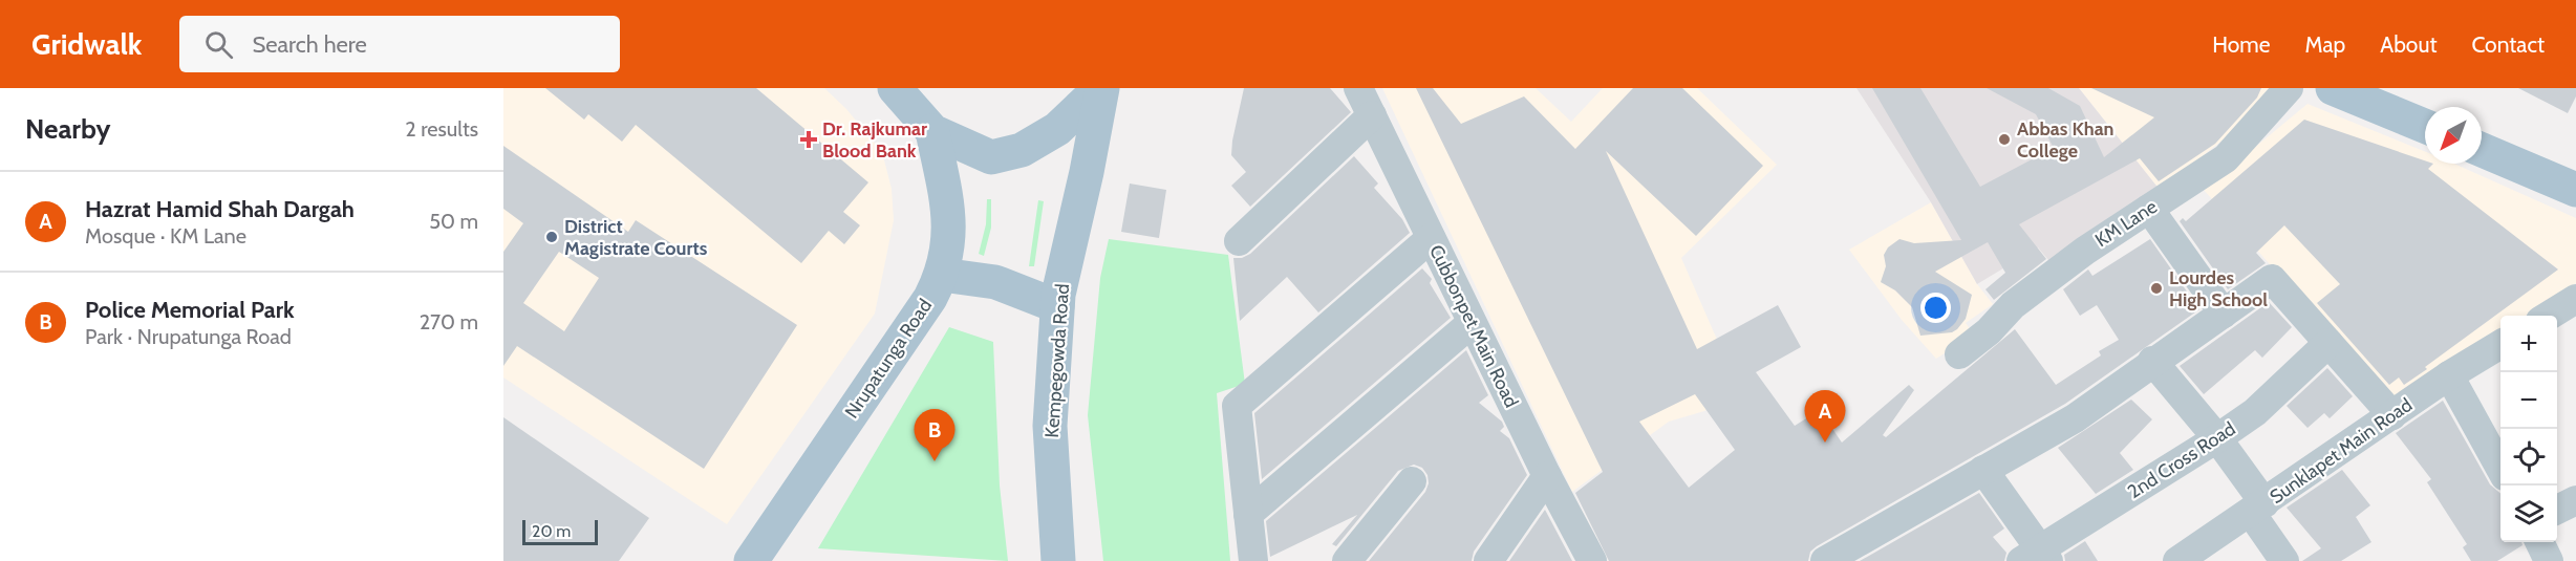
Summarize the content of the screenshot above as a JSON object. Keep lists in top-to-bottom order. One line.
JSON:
{"streets":{"main road":["Nrupatunga Road","Kempegowda Road"],"street":["KM Lane","Cubbonpet Main Road","Sunklapet Main Road","2nd Cross Road"]},"places":{"health":["Dr. Rajkumar Blood Bank"],"other":["Abbas Khan College","District Magistrate Courts","Lourdes High School"]},"scale_bar":"20 m","north":"bottom left","page":{"header":"Gridwalk","search":"Search here","nav":["Home","Map","About","Contact"],"heading":["Nearby","2 results"],"list":[{"mark":"A","name":"Hazrat Hamid Shah Dargah","note":"Mosque · KM Lane","value":"50 m"},{"mark":"B","name":"Police Memorial Park","note":"Park · Nrupatunga Road","value":"270 m"}],"map_buttons":["+","−"],"pins":["A","B"],"scale":"20 m"}}
